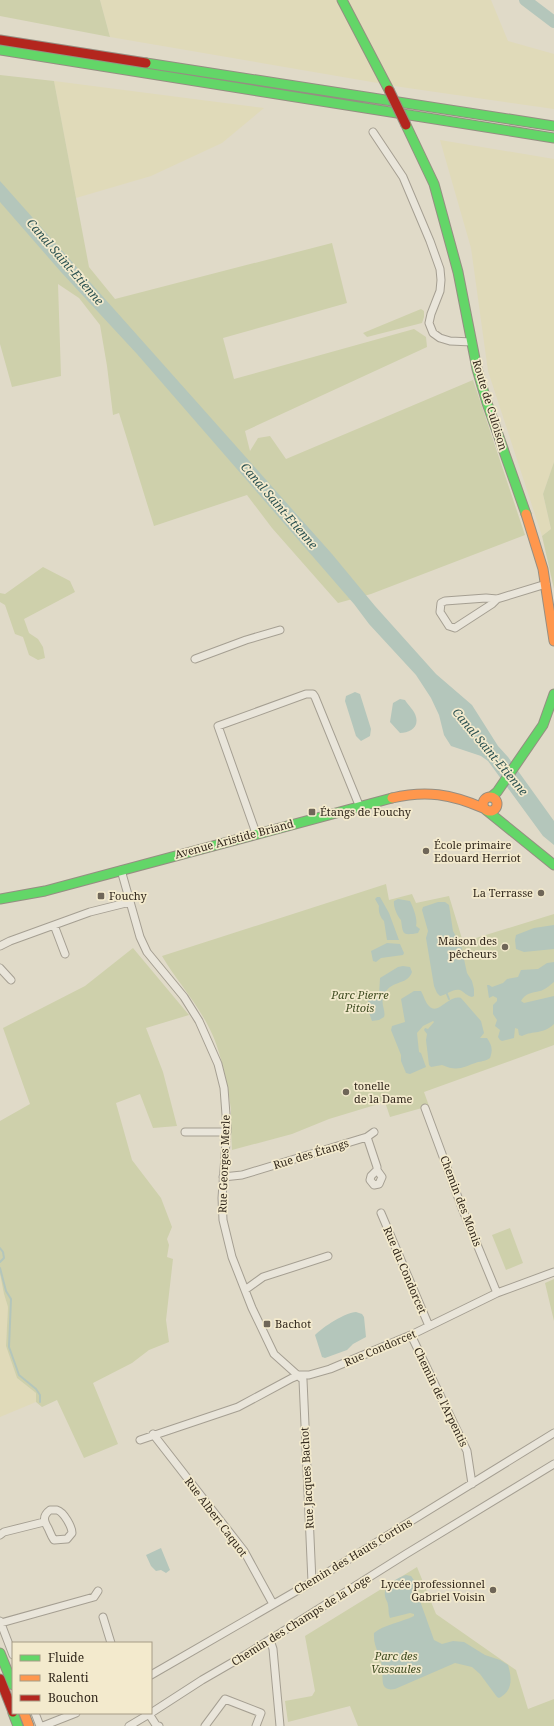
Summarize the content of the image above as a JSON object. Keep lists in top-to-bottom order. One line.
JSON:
{"streets":{"main road":["Route de Culoison","Avenue Aristide Briand"],"street":["Rue des Étangs","Rue Georges Merle","Chemin des Monis","Rue du Condorcet","Rue Condorcet","Chemin de l'Arpentis","Rue Jacques Bachot","Rue Albert Caquot","Chemin des Hauts Cortins","Chemin des Champs de la Loge"]},"crossings":[["Avenue Aristide Briand","Rue Georges Merle"],["Rue des Étangs","Rue Georges Merle"],["Chemin des Monis","Rue Condorcet"],["Rue du Condorcet","Rue Condorcet"],["Rue Condorcet","Chemin de l'Arpentis"],["Rue Condorcet","Rue Jacques Bachot"],["Chemin de l'Arpentis","Chemin des Hauts Cortins"],["Rue Jacques Bachot","Chemin des Hauts Cortins"],["Rue Albert Caquot","Chemin des Hauts Cortins"]],"water":["Canal Saint-Etienne"],"parks":["Parc Pierre Pitois","Parc des Vassaules"],"places":{"transit":["Étangs de Fouchy","Fouchy","Bachot"],"other":["École primaire Edouard Herriot","La Terrasse","Maison des pêcheurs","tonelle de la Dame","Lycée professionnel Gabriel Voisin"]},"legend":["Fluide","Ralenti","Bouchon"]}
